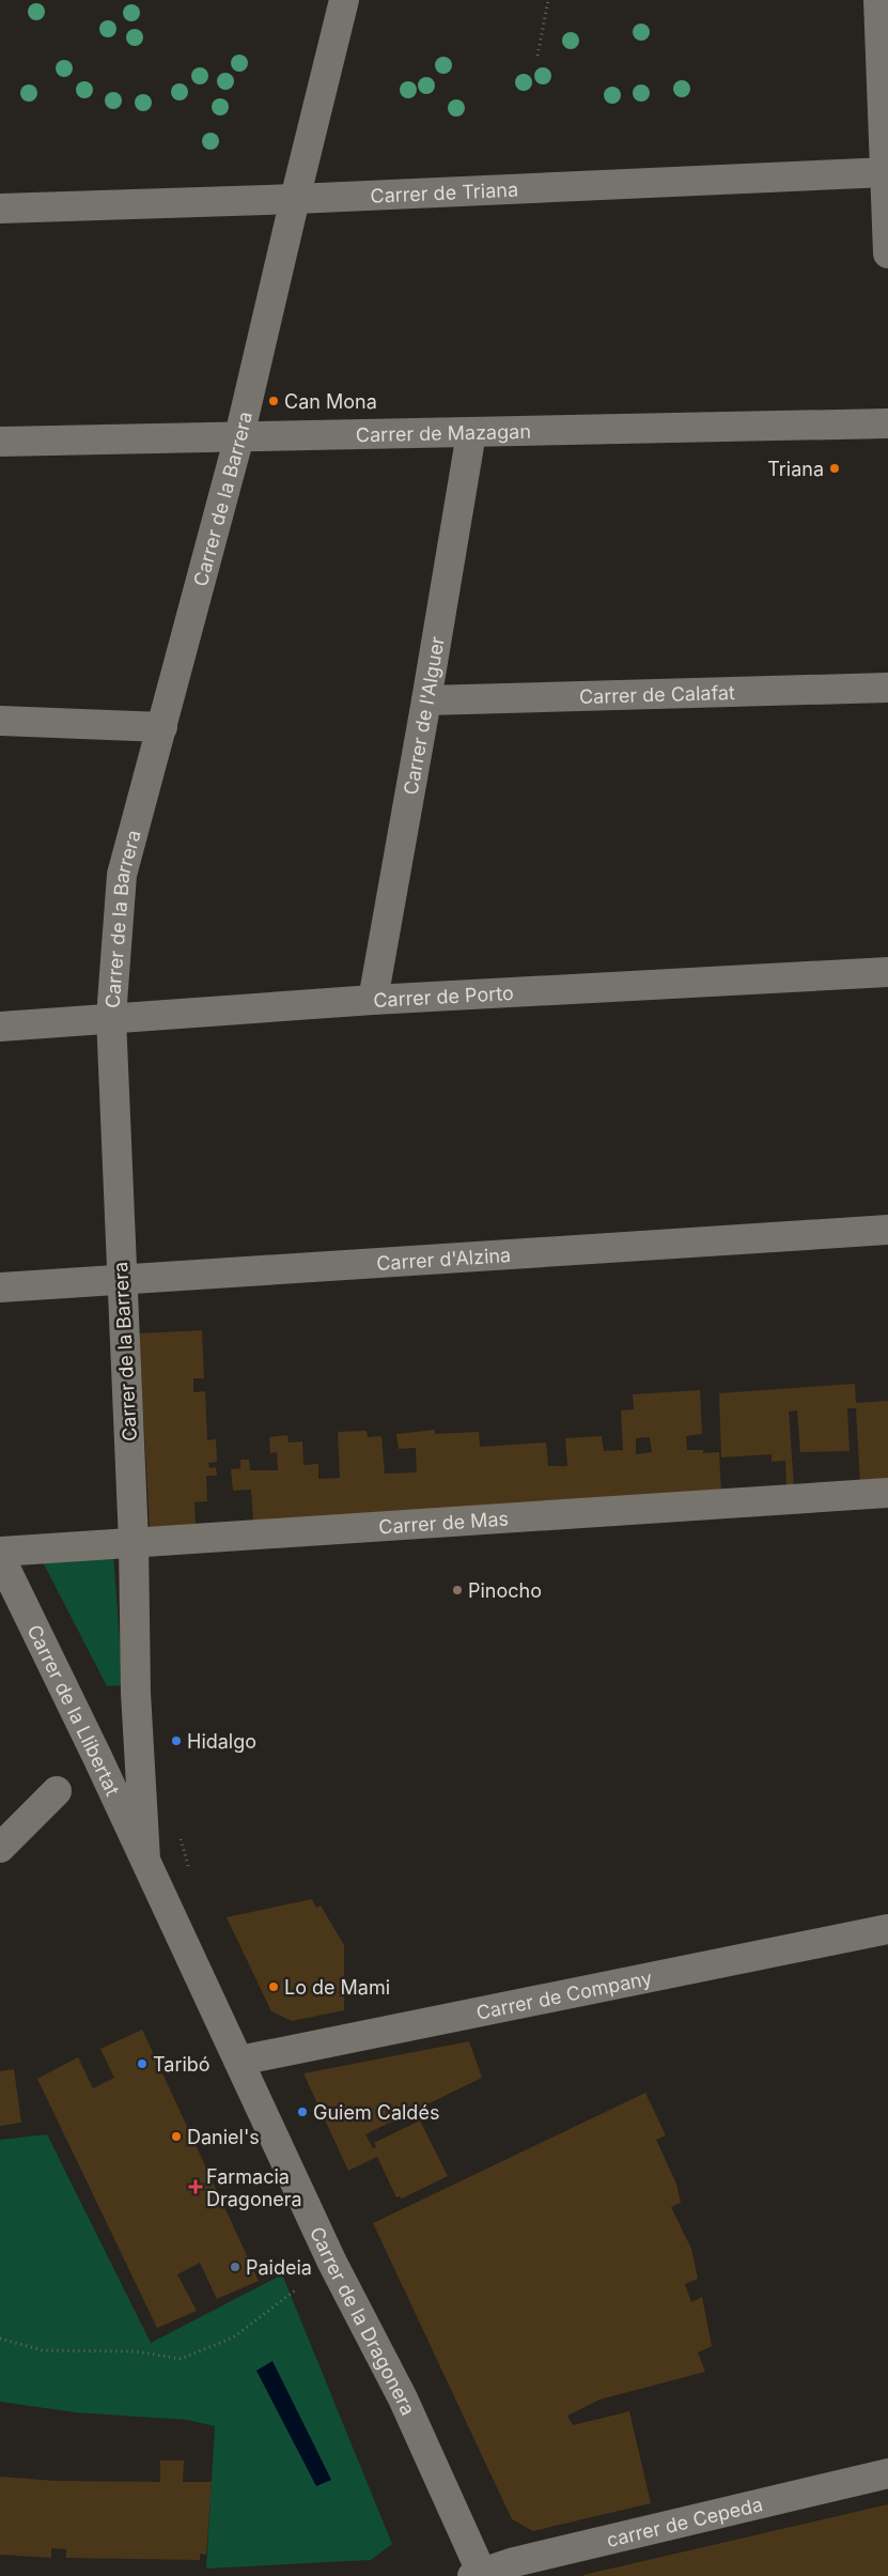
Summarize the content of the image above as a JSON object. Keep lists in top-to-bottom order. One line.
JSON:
{"streets":{"street":["Carrer de Triana","Carrer de Mazagan","Carrer de la Barrera","Carrer de Calafat","Carrer de l'Alguer","Carrer de Porto","Carrer d'Alzina","Carrer de Mas","Carrer de la Llibertat","Carrer de Company","Carrer de la Dragonera","carrer de Cepeda"]},"crossings":[["Carrer de Triana","Carrer de la Barrera"],["Carrer de Mazagan","Carrer de la Barrera"],["Carrer de Mazagan","Carrer de l'Alguer"],["Carrer de la Barrera","Carrer de Porto"],["Carrer de la Barrera","Carrer d'Alzina"],["Carrer de la Barrera","Carrer de Mas"],["Carrer de la Barrera","Carrer de la Llibertat"],["Carrer de la Barrera","Carrer de la Dragonera"],["Carrer de Calafat","Carrer de l'Alguer"],["Carrer de l'Alguer","Carrer de Porto"],["Carrer de la Llibertat","Carrer de la Dragonera"],["Carrer de Company","Carrer de la Dragonera"],["Carrer de la Dragonera","carrer de Cepeda"]],"places":{"other":["Can Mona","Triana","Pinocho","Hidalgo","Lo de Mami","Taribó","Guiem Caldés","Daniel's","Paideia"],"health":["Farmacia Dragonera"]}}
